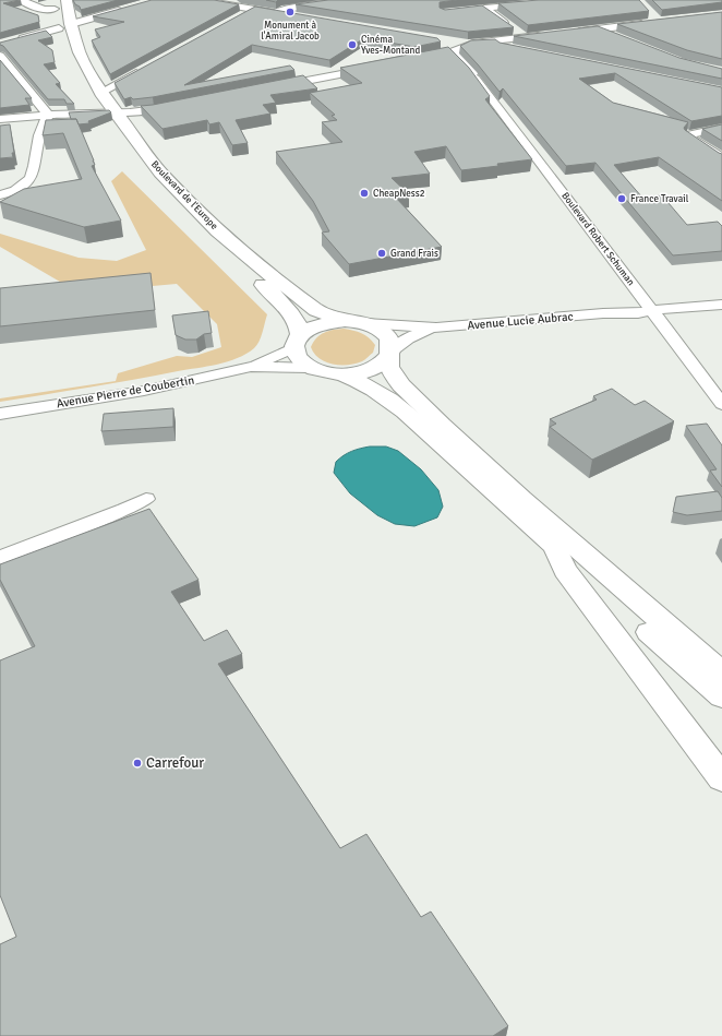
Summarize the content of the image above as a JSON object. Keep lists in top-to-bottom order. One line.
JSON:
{"streets":{"main road":["Boulevard de l'Europe"],"street":["Boulevard Robert Schuman","Avenue Lucie Aubrac","Avenue Pierre de Coubertin"]},"crossings":[["Boulevard de l'Europe","Avenue Lucie Aubrac"],["Boulevard de l'Europe","Avenue Pierre de Coubertin"],["Boulevard Robert Schuman","Avenue Lucie Aubrac"],["Avenue Lucie Aubrac","Avenue Pierre de Coubertin"]],"places":["Monument à l'Amiral Jacob","Cinéma Yves-Montand","CheapNess2","France Travail","Grand Frais","Carrefour"]}
